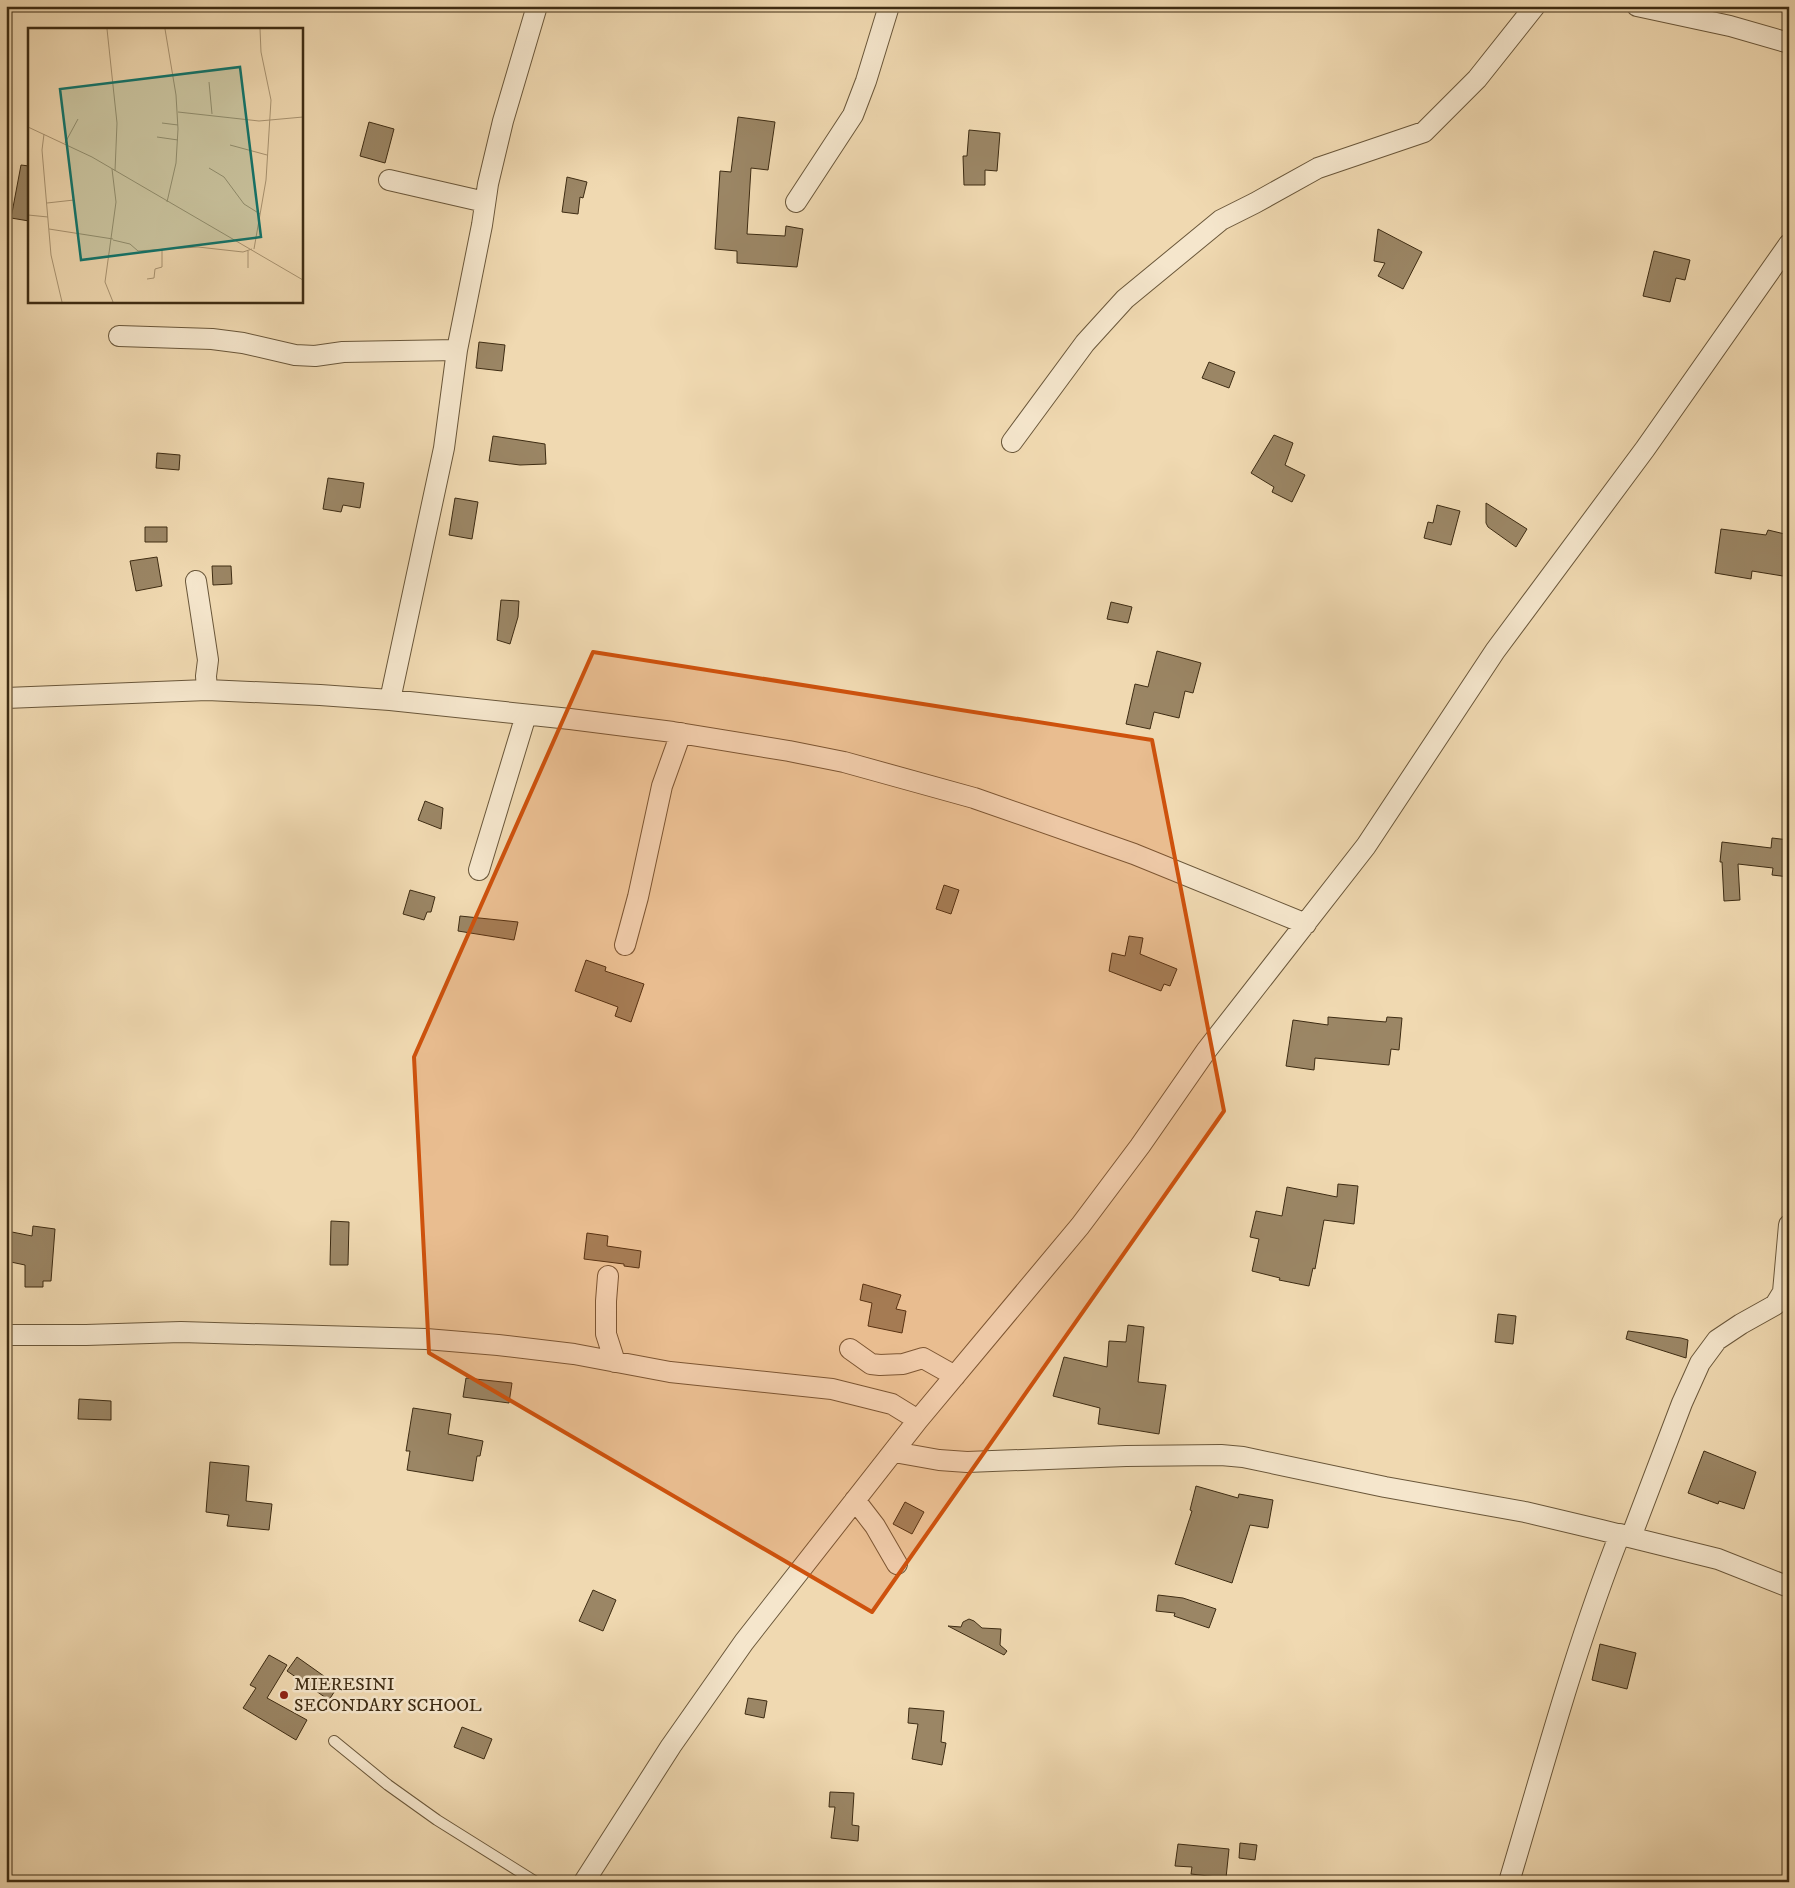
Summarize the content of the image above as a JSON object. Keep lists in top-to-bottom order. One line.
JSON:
{"places":["MIERESINI SECONDARY SCHOOL"]}
